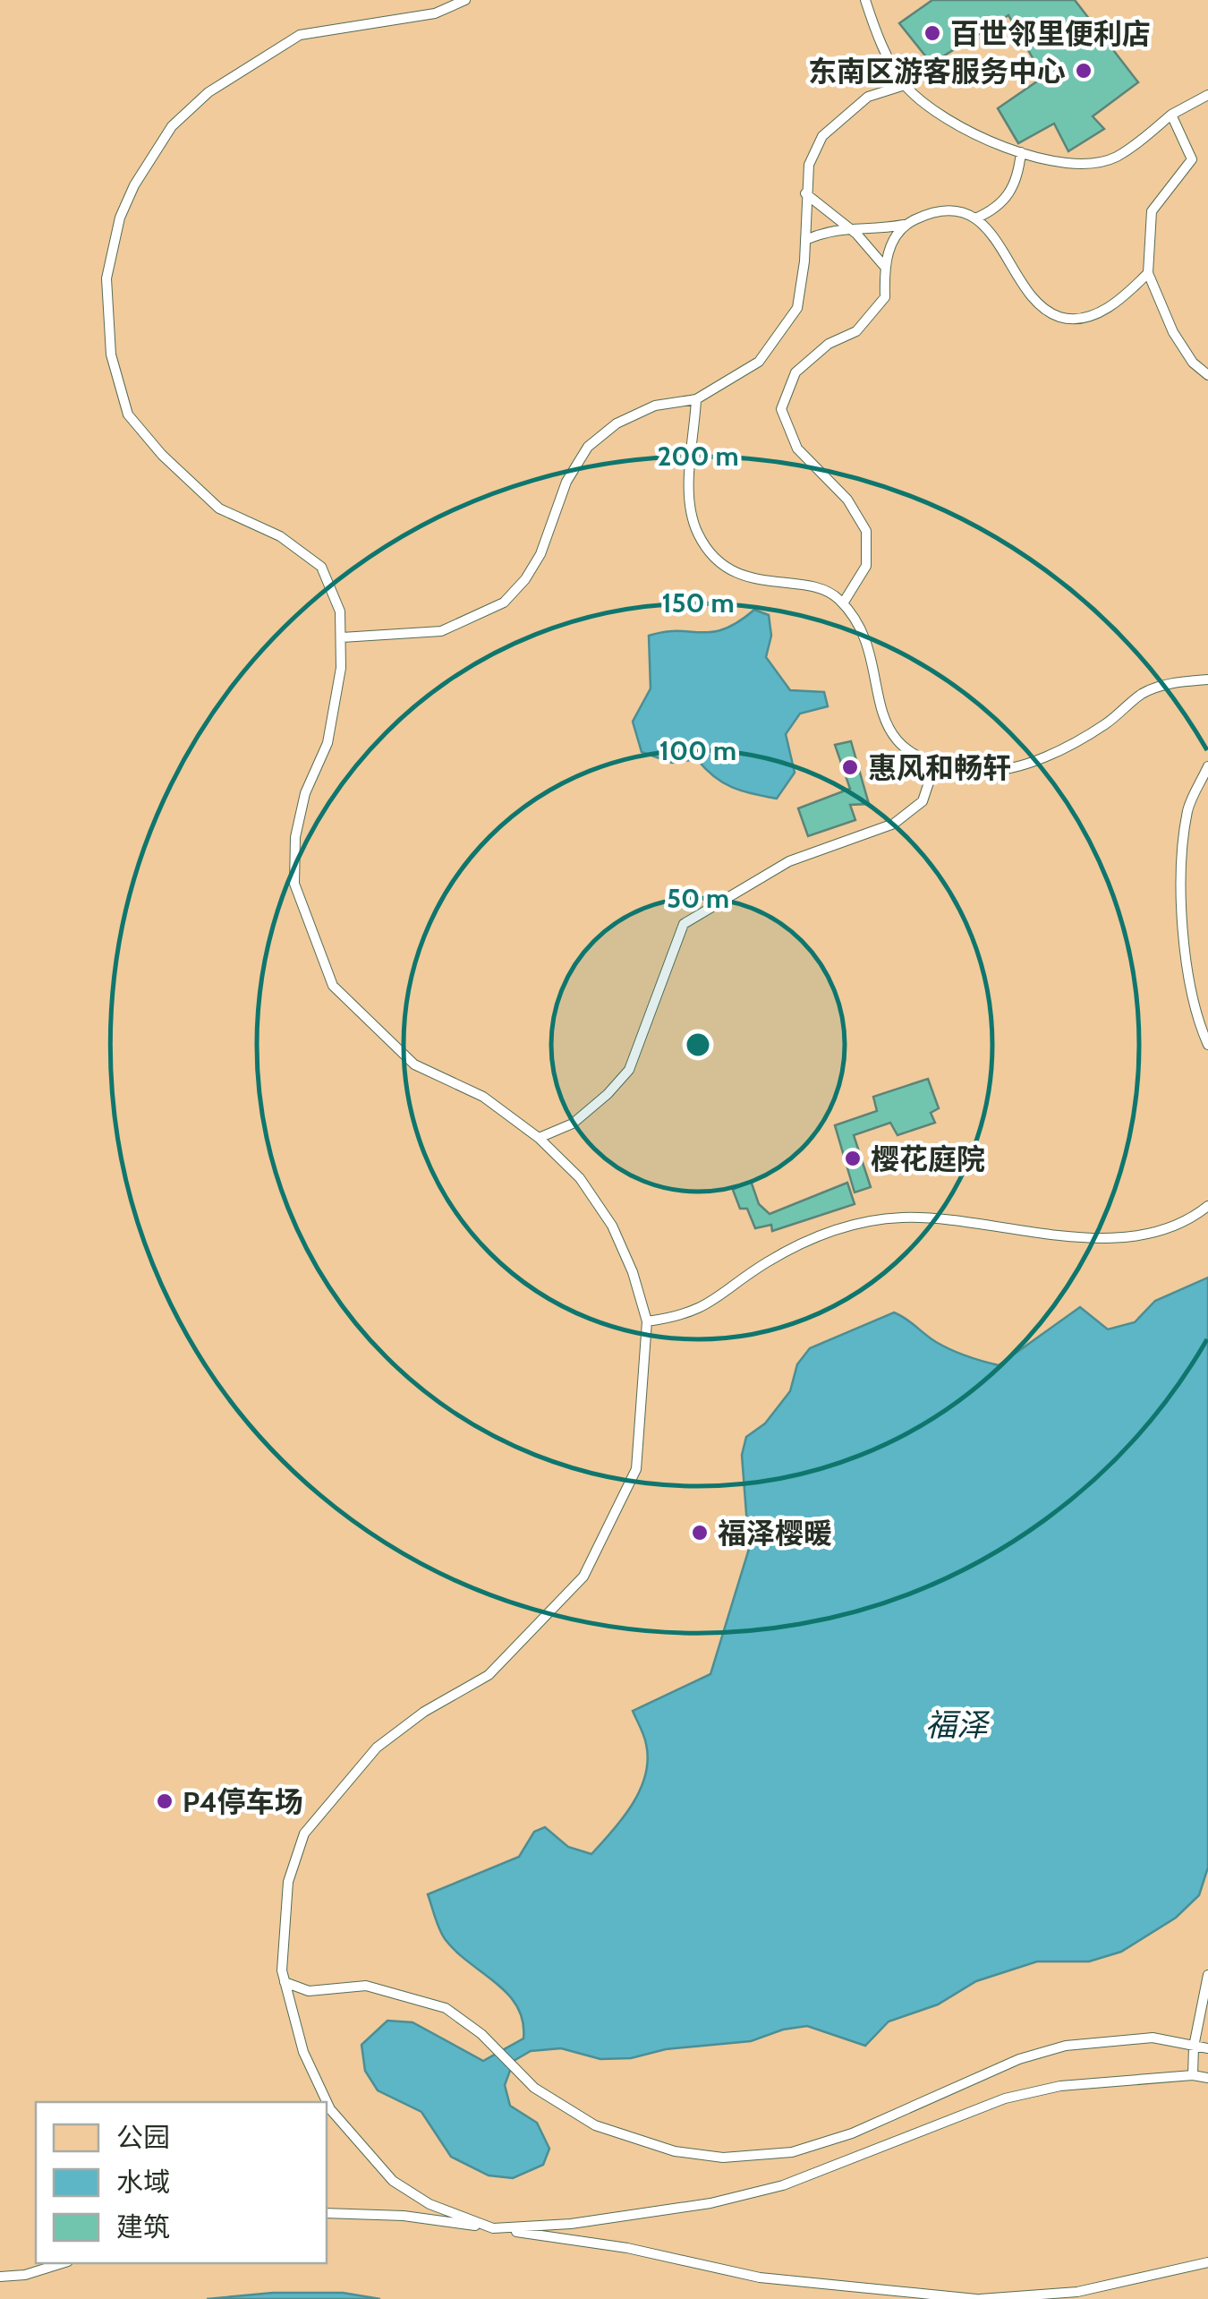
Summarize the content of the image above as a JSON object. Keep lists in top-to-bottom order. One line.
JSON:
{"water":["福泽"],"places":["百世邻里便利店","东南区游客服务中心","惠风和畅轩","樱花庭院","福泽樱暖","P4停车场"],"legend":["公园","水域","建筑"],"rings":["200 m","150 m","100 m","50 m"]}
